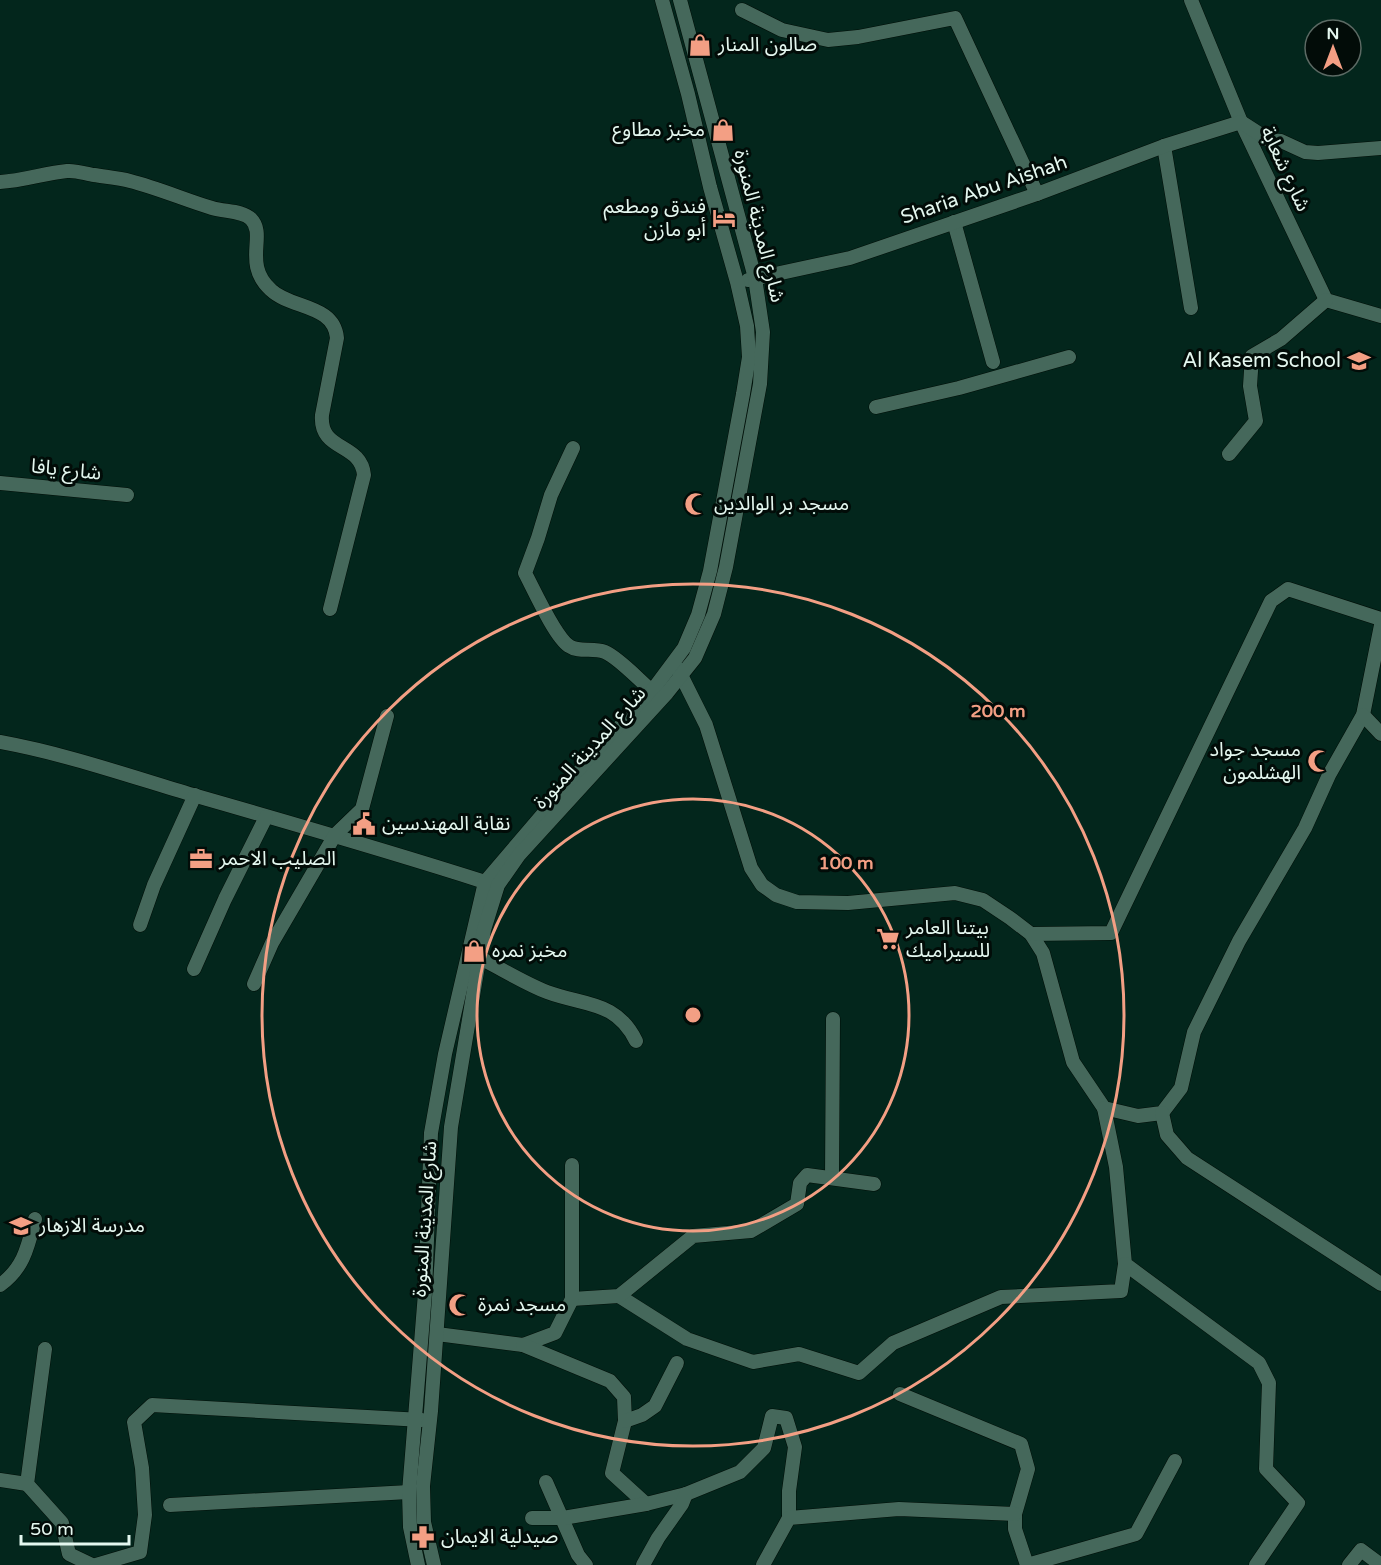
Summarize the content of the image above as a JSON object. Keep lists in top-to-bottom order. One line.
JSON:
{"streets":{"street":["شارع شعابة","Sharia Abu Aishah","شارع المدينة المنورة","شارع يافا"]},"crossings":[["شارع شعابة","Sharia Abu Aishah"],["Sharia Abu Aishah","شارع المدينة المنورة"]],"places":{"shop":["صالون المنار","مخبز مطاوع","مخبز نمره"],"hotel":["فندق ومطعم أبو مازن"],"school or university":["Al Kasem School","مدرسة الازهار"],"mosque":["مسجد بر الوالدين","مسجد جواد الهشلمون","مسجد نمرة"],"public building":["نقابة المهندسين"],"office":["الصليب الاحمر"],"supermarket":["بيتنا العامر للسيراميك"],"pharmacy":["صيدلية الايمان"]},"scale_bar":"50 m","north":"top","rings":["200 m","100 m"]}
